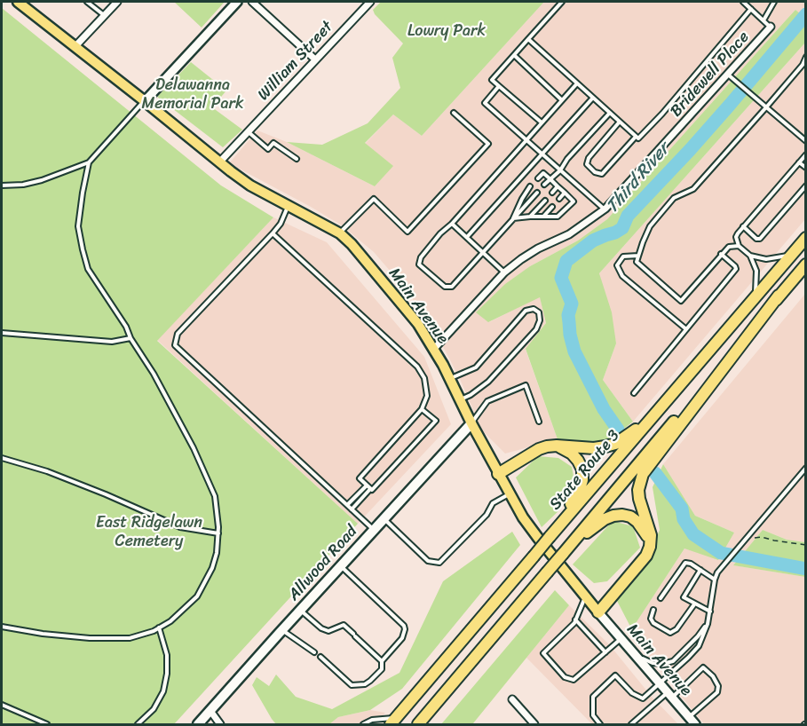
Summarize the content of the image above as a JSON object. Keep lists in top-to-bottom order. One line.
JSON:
{"streets":{"highway":["State Route 3"],"main road":["Main Avenue","Allwood Road"],"street":["William Street","Bridewell Place"]},"crossings":[["William Street","Main Avenue"],["Bridewell Place","Main Avenue"],["Main Avenue","Allwood Road"]],"water":["Third River"],"parks":["Lowry Park","Delawanna Memorial Park","East Ridgelawn Cemetery"]}
